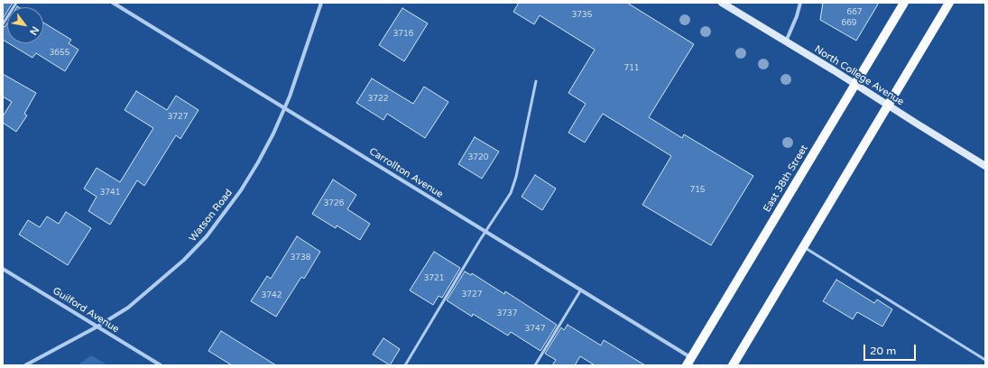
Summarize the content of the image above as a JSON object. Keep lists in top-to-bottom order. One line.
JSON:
{"streets":{"main road":["North College Avenue","East 38th Street"],"street":["Carrollton Avenue","Watson Road","Guilford Avenue"]},"crossings":[["North College Avenue","East 38th Street"],["Carrollton Avenue","East 38th Street"],["Carrollton Avenue","Watson Road"],["Watson Road","Guilford Avenue"]],"house_numbers":["667","3735","669","3716","3655","711","3722","3727","3720","715","3741","3726","3738","3721","3727","3742","3737","3747"],"scale_bar":"20 m","north":"bottom right"}
